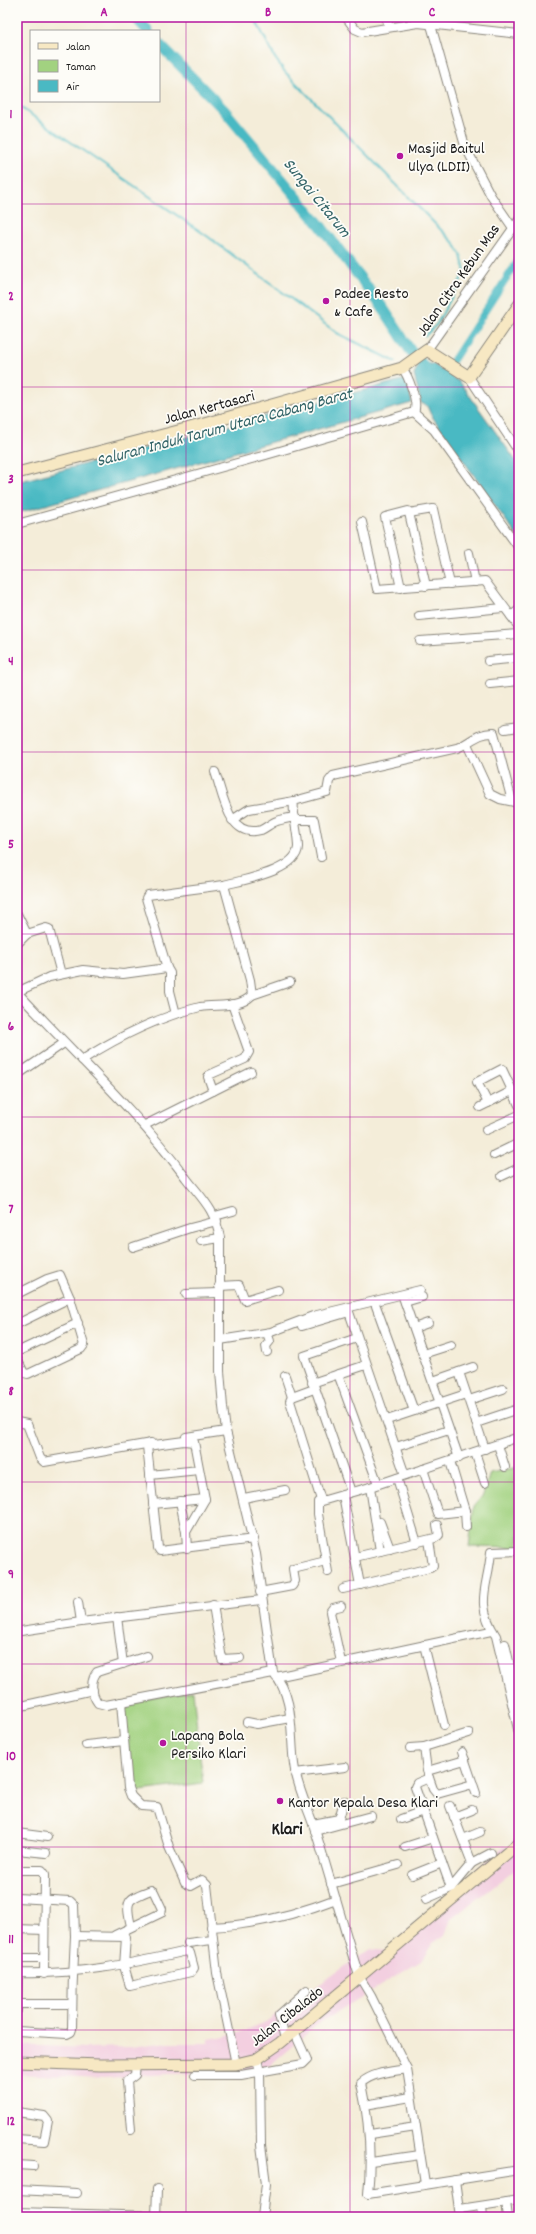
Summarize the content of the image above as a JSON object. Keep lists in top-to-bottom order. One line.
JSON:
{"streets":{"street":["Jalan Citra Kebun Mas","Jalan Kertasari","Jalan Cibalado"]},"crossings":[["Jalan Citra Kebun Mas","Jalan Kertasari"]],"districts":["Klari"],"water":["Sungai Citarum","Saluran Induk Tarum Utara Cabang Barat"],"places":["Masjid Baitul Ulya (LDII)","Padee Resto & Cafe","Lapang Bola Persiko Klari","Kantor Kepala Desa Klari"],"legend":["Jalan","Taman","Air"],"grid":{"columns":["A","B","C"],"rows":["1","2","3","4","5","6","7","8","9","10","11","12"]}}
